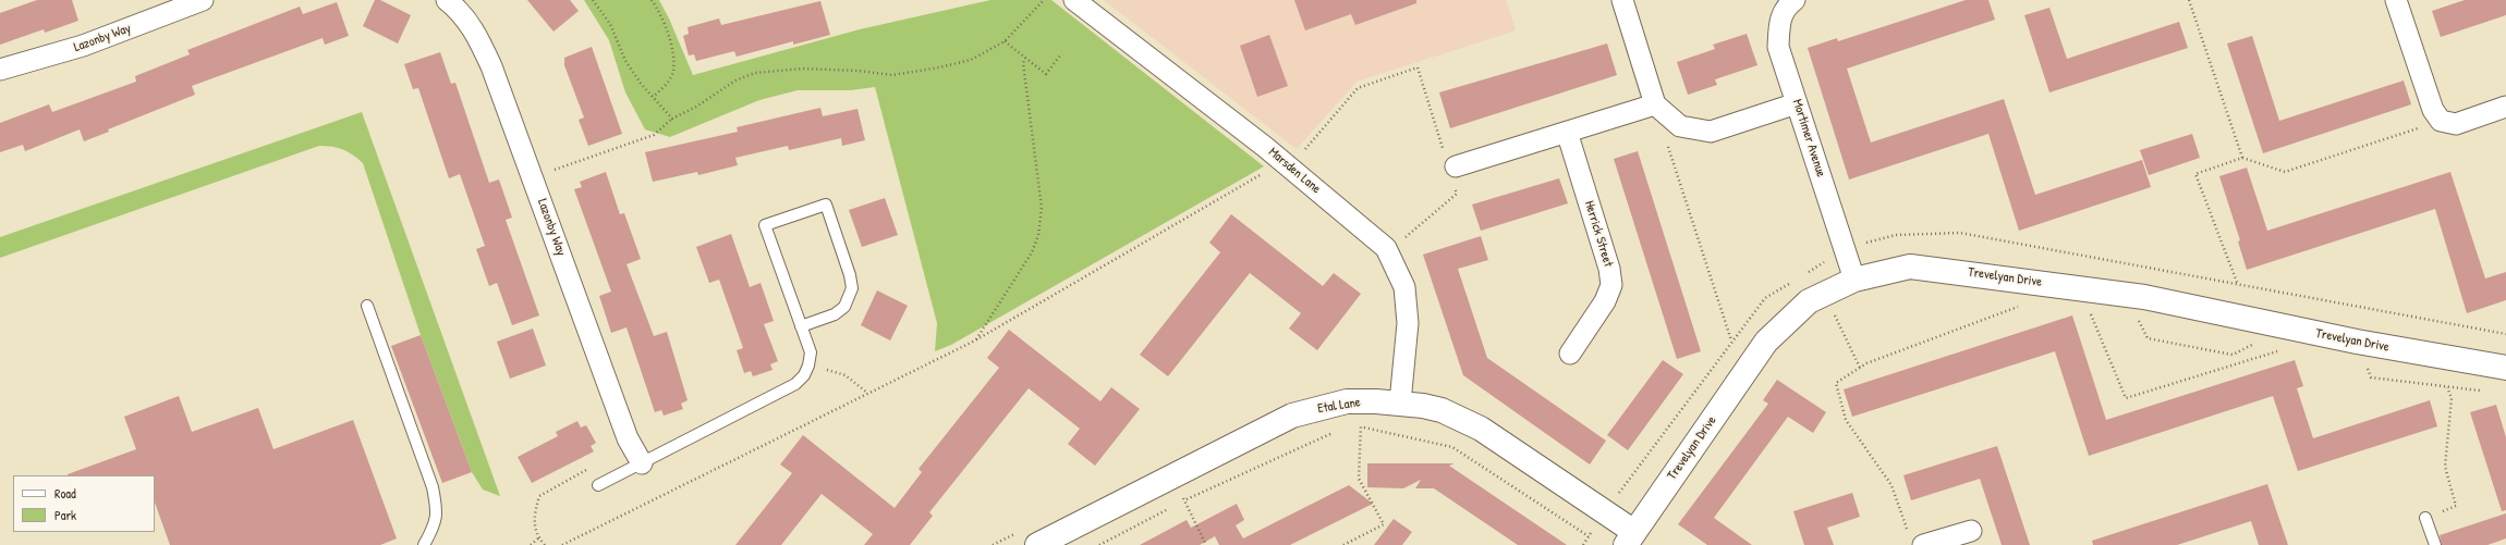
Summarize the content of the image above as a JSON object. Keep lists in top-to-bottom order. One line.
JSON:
{"streets":{"street":["Lazonby Way","Mortimer Avenue","Marsden Lane","Herrick Street","Trevelyan Drive","Etal Lane"]},"crossings":[["Mortimer Avenue","Trevelyan Drive"],["Marsden Lane","Etal Lane"],["Trevelyan Drive","Etal Lane"]],"legend":["Road","Park"]}
